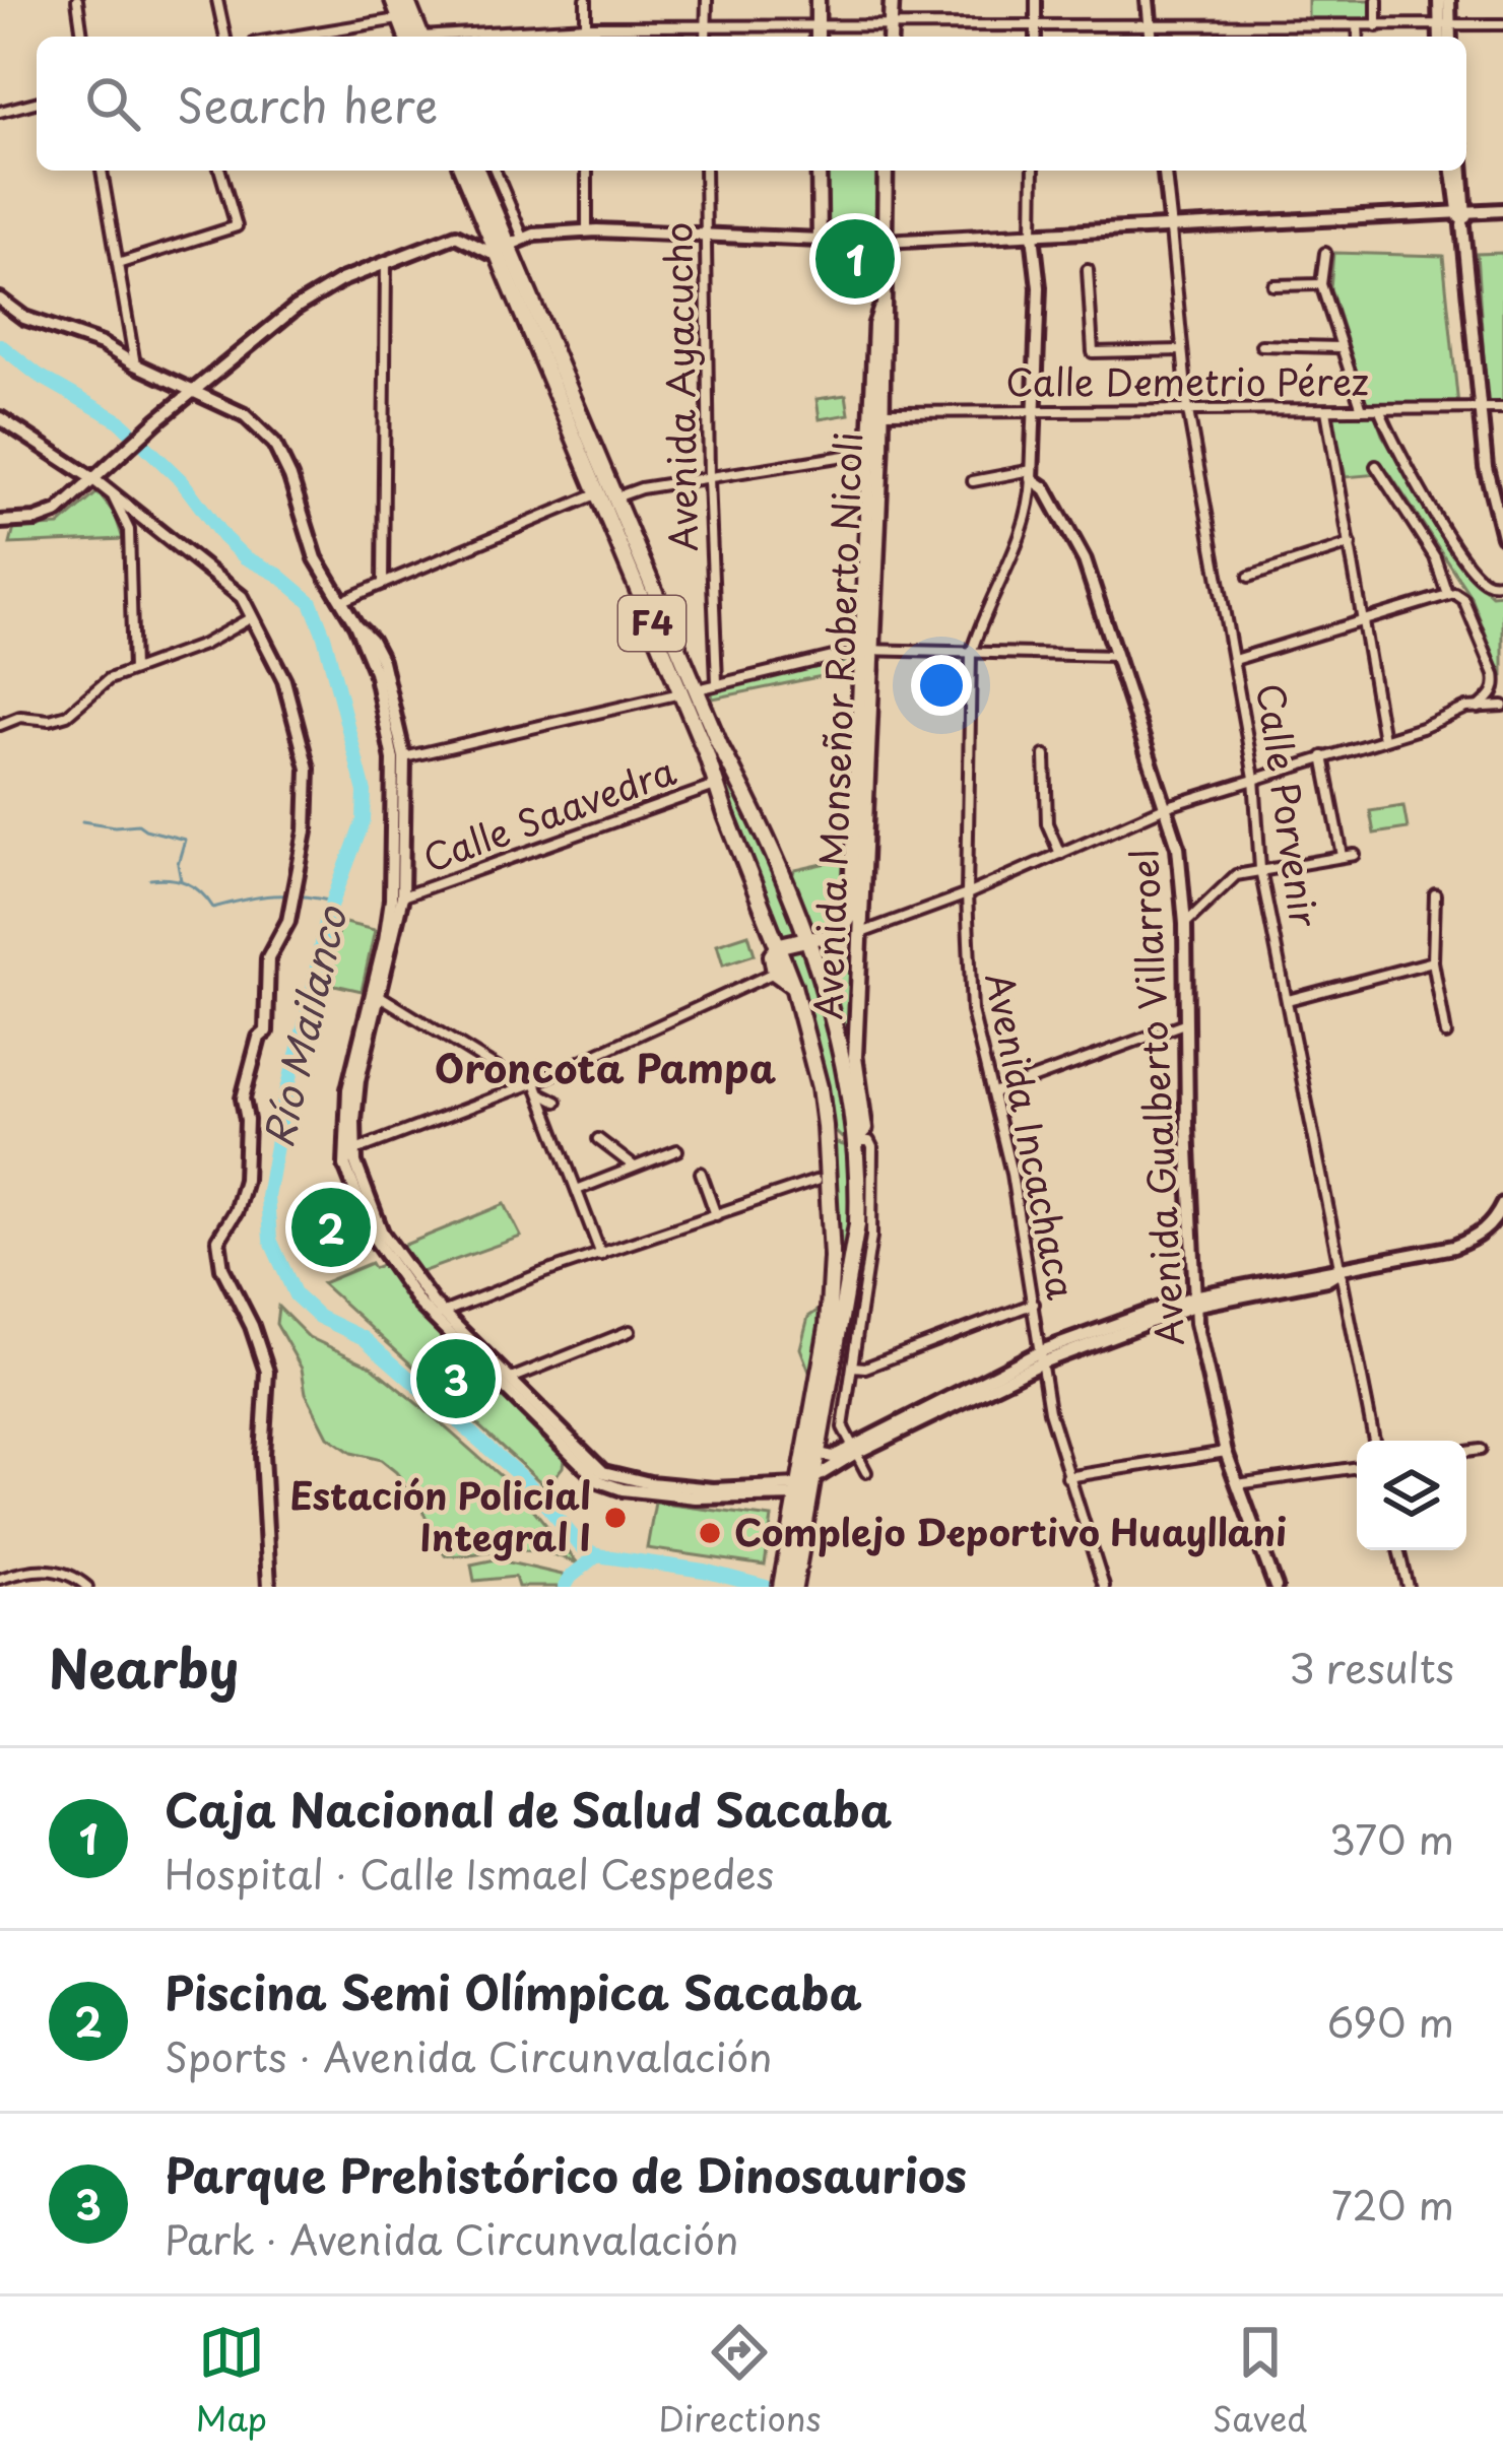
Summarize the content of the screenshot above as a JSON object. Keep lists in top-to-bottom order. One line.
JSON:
{"streets":{"highway":["F4"],"main road":["Avenida Monseñor Roberto Nicoli","Calle Porvenir","Avenida Gualberto Villarroel"],"street":["Calle Demetrio Pérez","Avenida Ayacucho","Calle Saavedra","Avenida Incachaca"]},"crossings":[["Calle Demetrio Pérez","Avenida Monseñor Roberto Nicoli"],["Calle Demetrio Pérez","Calle Porvenir"],["F4","Avenida Monseñor Roberto Nicoli"],["F4","Calle Saavedra"],["Avenida Gualberto Villarroel","Avenida Incachaca"]],"districts":["Oroncota Pampa"],"water":["Río Mailanco"],"places":["Estación Policial Integral I","Complejo Deportivo Huayllani"],"page":{"search":"Search here","pins":["1","2","3"],"heading":["Nearby","3 results"],"list":[{"mark":"1","name":"Caja Nacional de Salud Sacaba","note":"Hospital · Calle Ismael Cespedes","value":"370 m"},{"mark":"2","name":"Piscina Semi Olímpica Sacaba","note":"Sports · Avenida Circunvalación","value":"690 m"},{"mark":"3","name":"Parque Prehistórico de Dinosaurios","note":"Park · Avenida Circunvalación","value":"720 m"}],"nav":["Map","Directions","Saved"]}}
